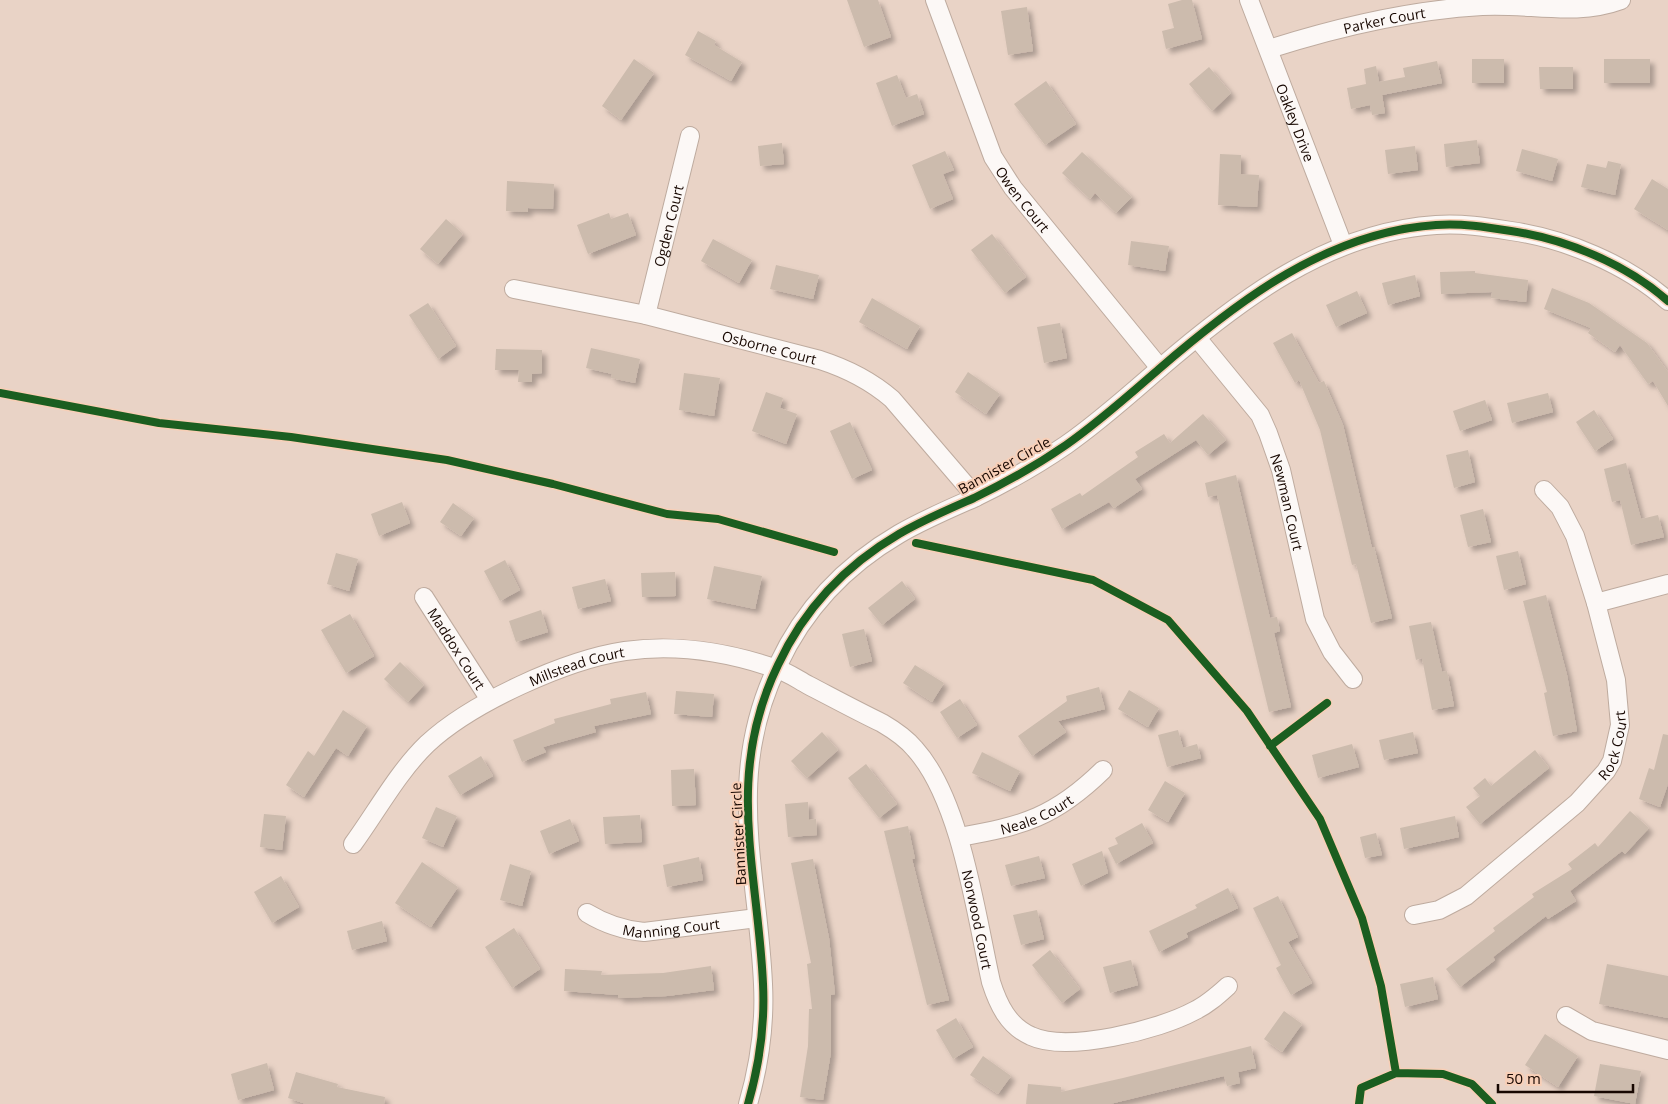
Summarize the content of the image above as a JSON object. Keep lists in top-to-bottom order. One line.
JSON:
{"streets":{"street":["Parker Court","Oakley Drive","Owen Court","Ogden Court","Osborne Court","Bannister Circle","Newman Court","Maddox Court","Millstead Court","Rock Court","Neale Court","Norwood Court","Manning Court"]},"crossings":[["Parker Court","Oakley Drive"],["Oakley Drive","Bannister Circle"],["Owen Court","Bannister Circle"],["Ogden Court","Osborne Court"],["Osborne Court","Bannister Circle"],["Bannister Circle","Newman Court"],["Bannister Circle","Millstead Court"],["Bannister Circle","Norwood Court"],["Bannister Circle","Manning Court"],["Maddox Court","Millstead Court"],["Millstead Court","Norwood Court"],["Neale Court","Norwood Court"]],"scale_bar":"50 m"}
